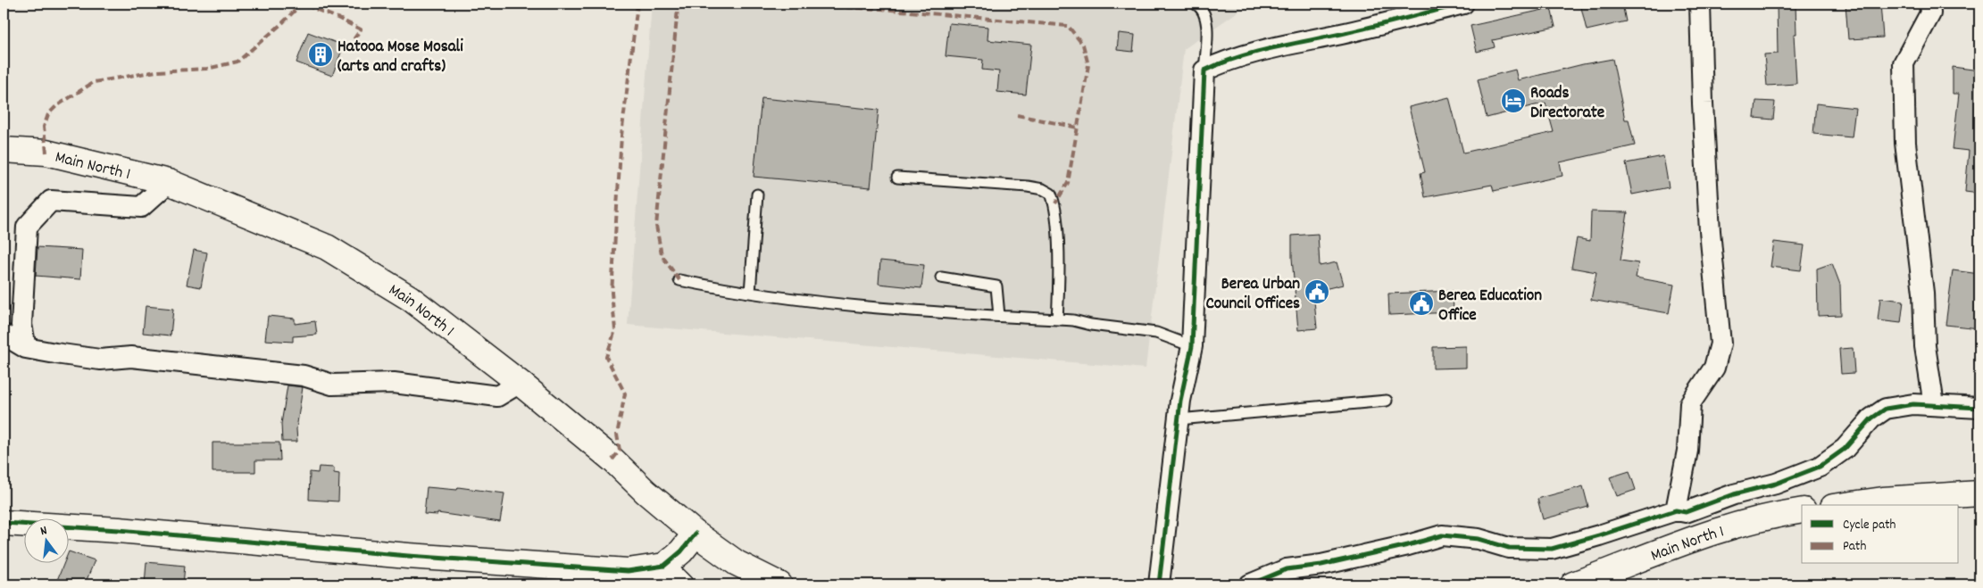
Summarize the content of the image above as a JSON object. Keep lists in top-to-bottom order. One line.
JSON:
{"streets":{"main road":["Main North 1"]},"places":{"building":["Hatooa Mose Mosali (arts and crafts)"],"hotel":["Roads Directorate"],"public building":["Berea Urban Council Offices","Berea Education Office"]},"legend":["Cycle path","Path"],"north":"top"}
